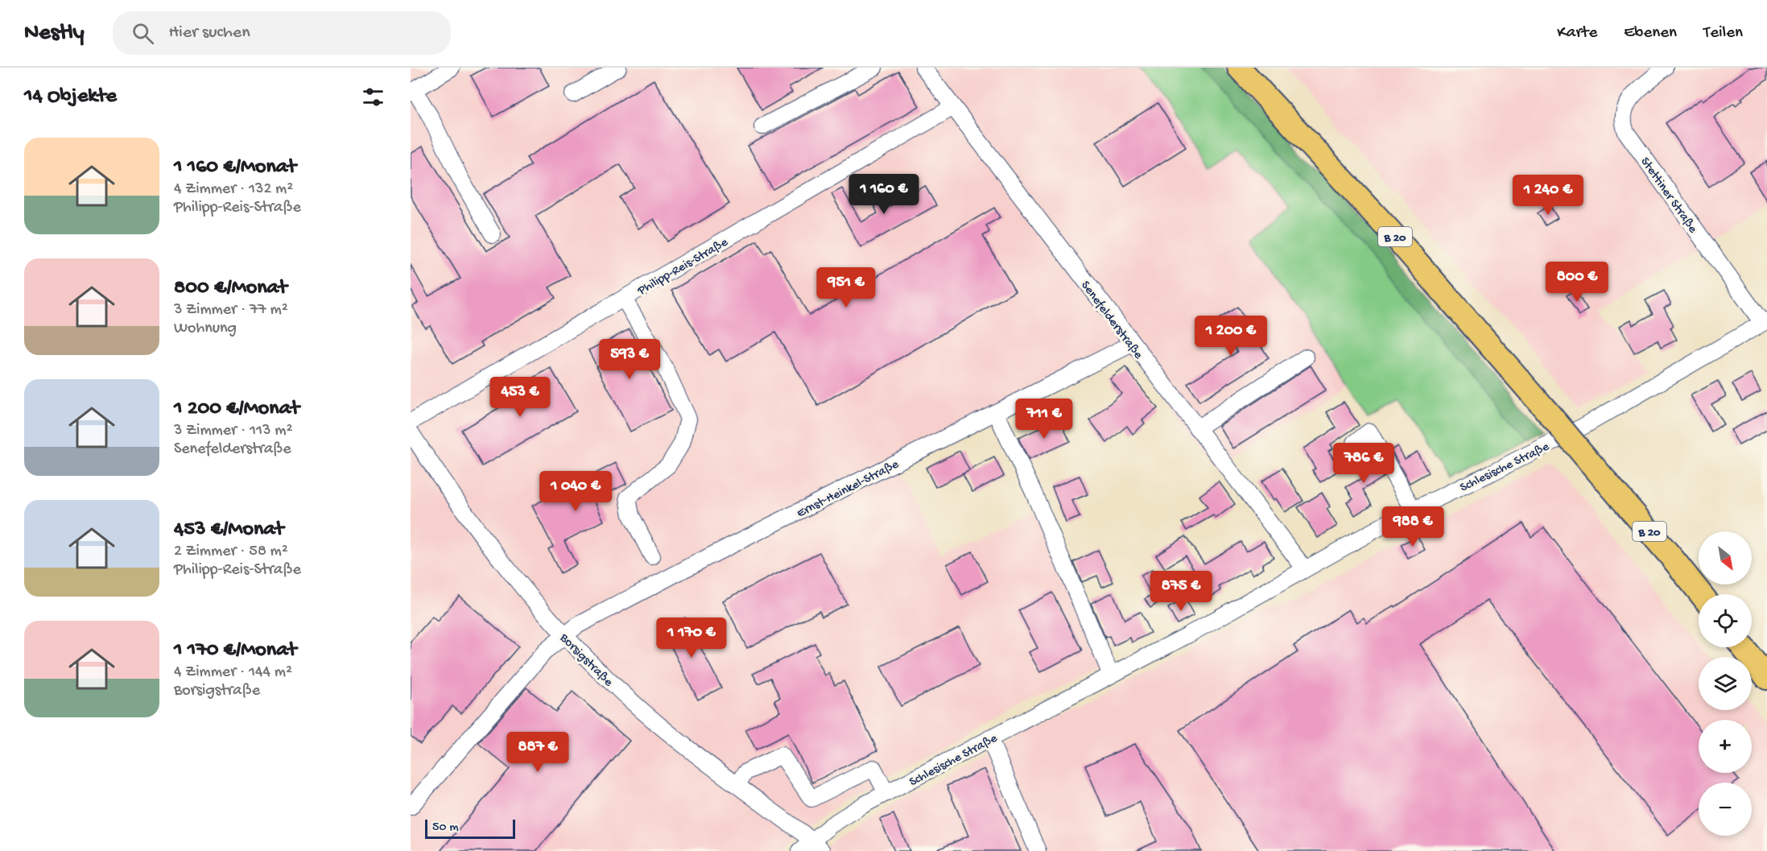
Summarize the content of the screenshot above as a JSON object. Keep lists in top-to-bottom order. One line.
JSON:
{"streets":{"highway":["B 20"],"street":["Stettiner Straße","Philipp-Reis-Straße","Senefelderstraße","Schlesische Straße","Ernst-Heinkel-Straße","Borsigstraße"]},"crossings":[["Stettiner Straße","Schlesische Straße"],["Philipp-Reis-Straße","Senefelderstraße"],["Senefelderstraße","Schlesische Straße"],["Senefelderstraße","Ernst-Heinkel-Straße"],["Schlesische Straße","Borsigstraße"],["Ernst-Heinkel-Straße","Borsigstraße"]],"scale_bar":"50 m","north":"bottom right","page":{"header":"Nestly","search":"Hier suchen","nav":["Karte","Ebenen","Teilen"],"heading":"14 Objekte","list":[{"name":"1 160 €/Monat","note":"4 Zimmer · 132 m² · Philipp-Reis-Straße"},{"name":"800 €/Monat","note":"3 Zimmer · 77 m² · Wohnung"},{"name":"1 200 €/Monat","note":"3 Zimmer · 113 m² · Senefelderstraße"},{"name":"453 €/Monat","note":"2 Zimmer · 58 m² · Philipp-Reis-Straße"},{"name":"1 170 €/Monat","note":"4 Zimmer · 144 m² · Borsigstraße"}],"price":["1 160 €","1 240 €","800 €","951 €","1 200 €","593 €","453 €","711 €","786 €","1 040 €","988 €","875 €","1 170 €","887 €"],"map_buttons":["+","−"],"scale":"50 m"}}
